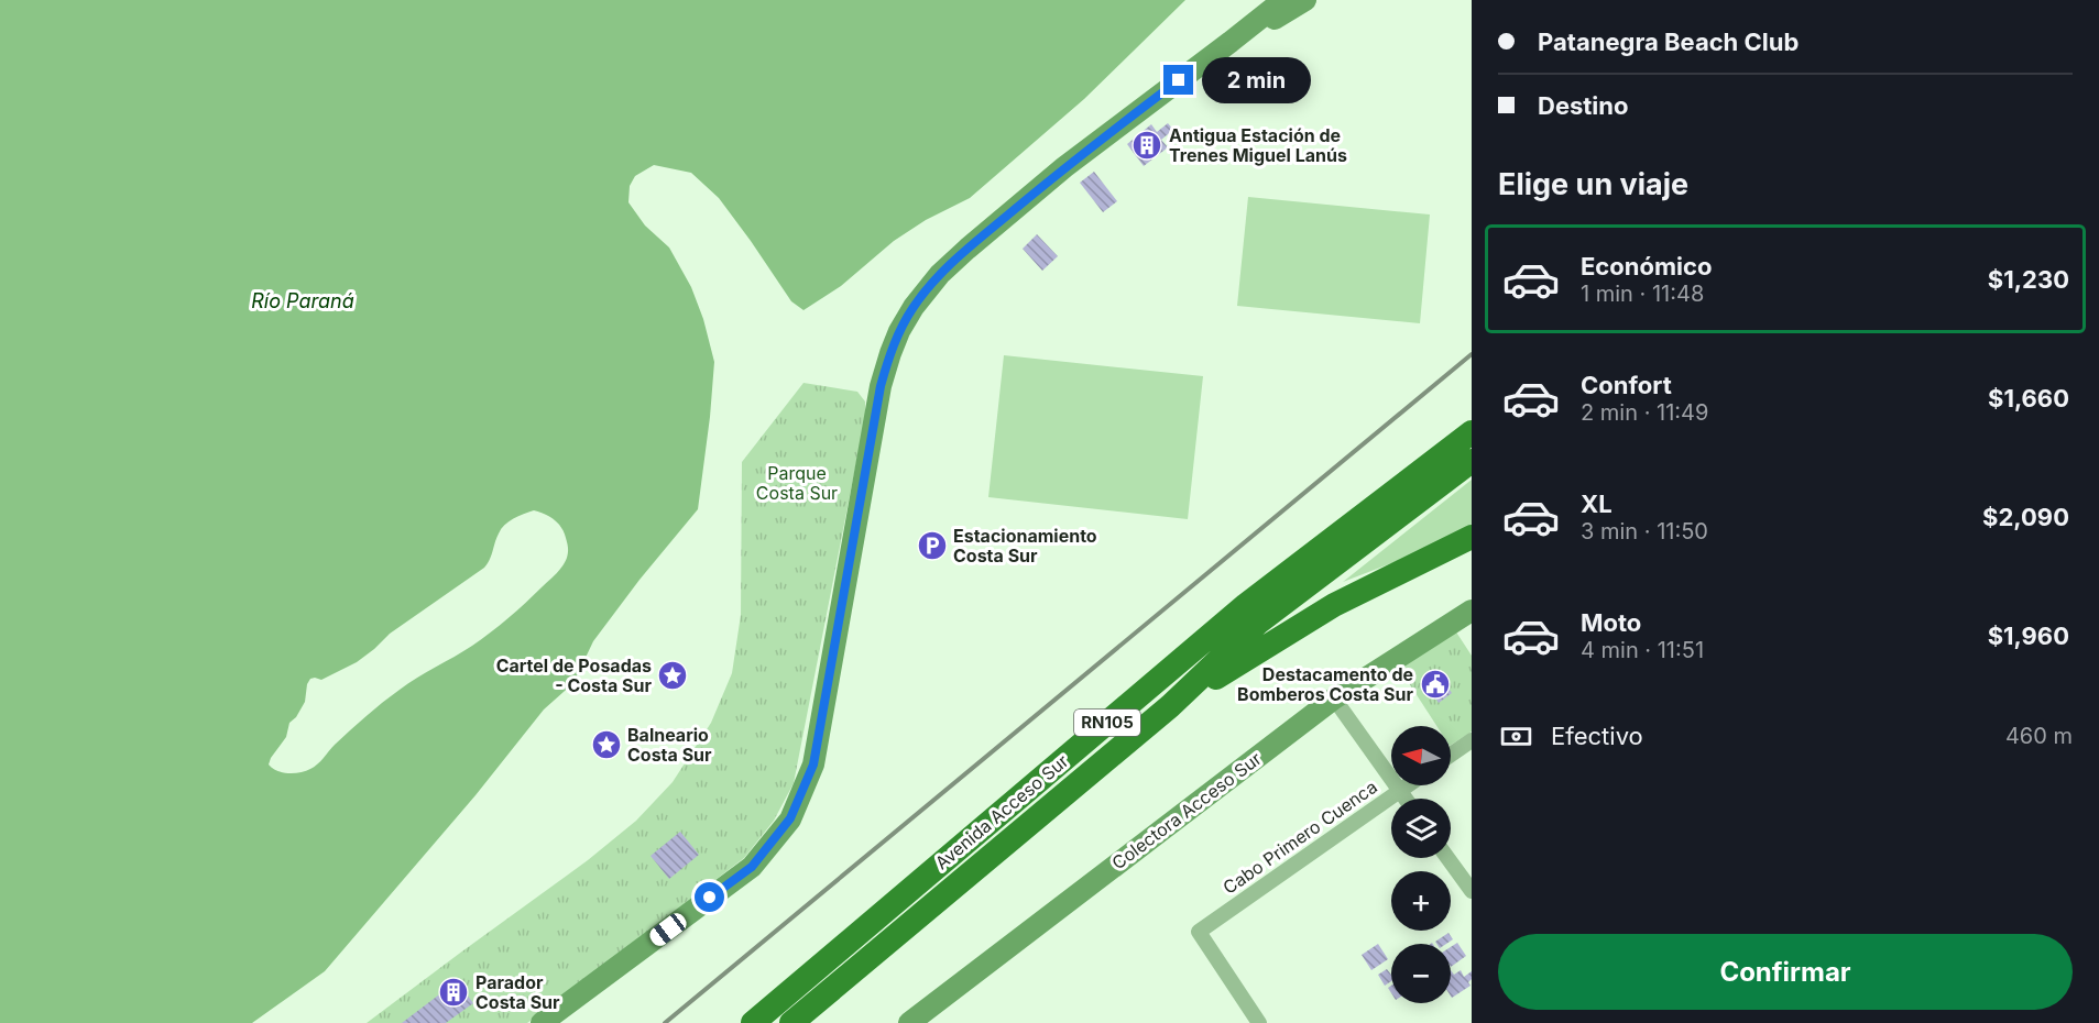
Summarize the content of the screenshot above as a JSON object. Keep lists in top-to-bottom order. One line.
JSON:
{"streets":{"highway":["RN105","Avenida Acceso Sur"],"main road":["Colectora Acceso Sur"],"street":["Cabo Primero Cuenca"]},"water":["Río Paraná"],"parks":["Parque Costa Sur"],"places":{"building":["Antigua Estación de Trenes Miguel Lanús","Parador Costa Sur"],"parking":["Estacionamiento Costa Sur"],"place":["Cartel de Posadas - Costa Sur","Balneario Costa Sur"],"public building":["Destacamento de Bomberos Costa Sur"]},"north":"left","page":{"banner":["Patanegra Beach Club","Destino"],"bubble":"2 min","heading":"Elige un viaje","list":[{"name":"Económico","note":"1 min · 11:48","value":"$1,230"},{"name":"Confort","note":"2 min · 11:49","value":"$1,660"},{"name":"XL","note":"3 min · 11:50","value":"$2,090"},{"name":"Moto","note":"4 min · 11:51","value":"$1,960"}],"pay":["Efectivo","460 m"],"map_buttons":["+","−"],"buttons":"Confirmar"}}
